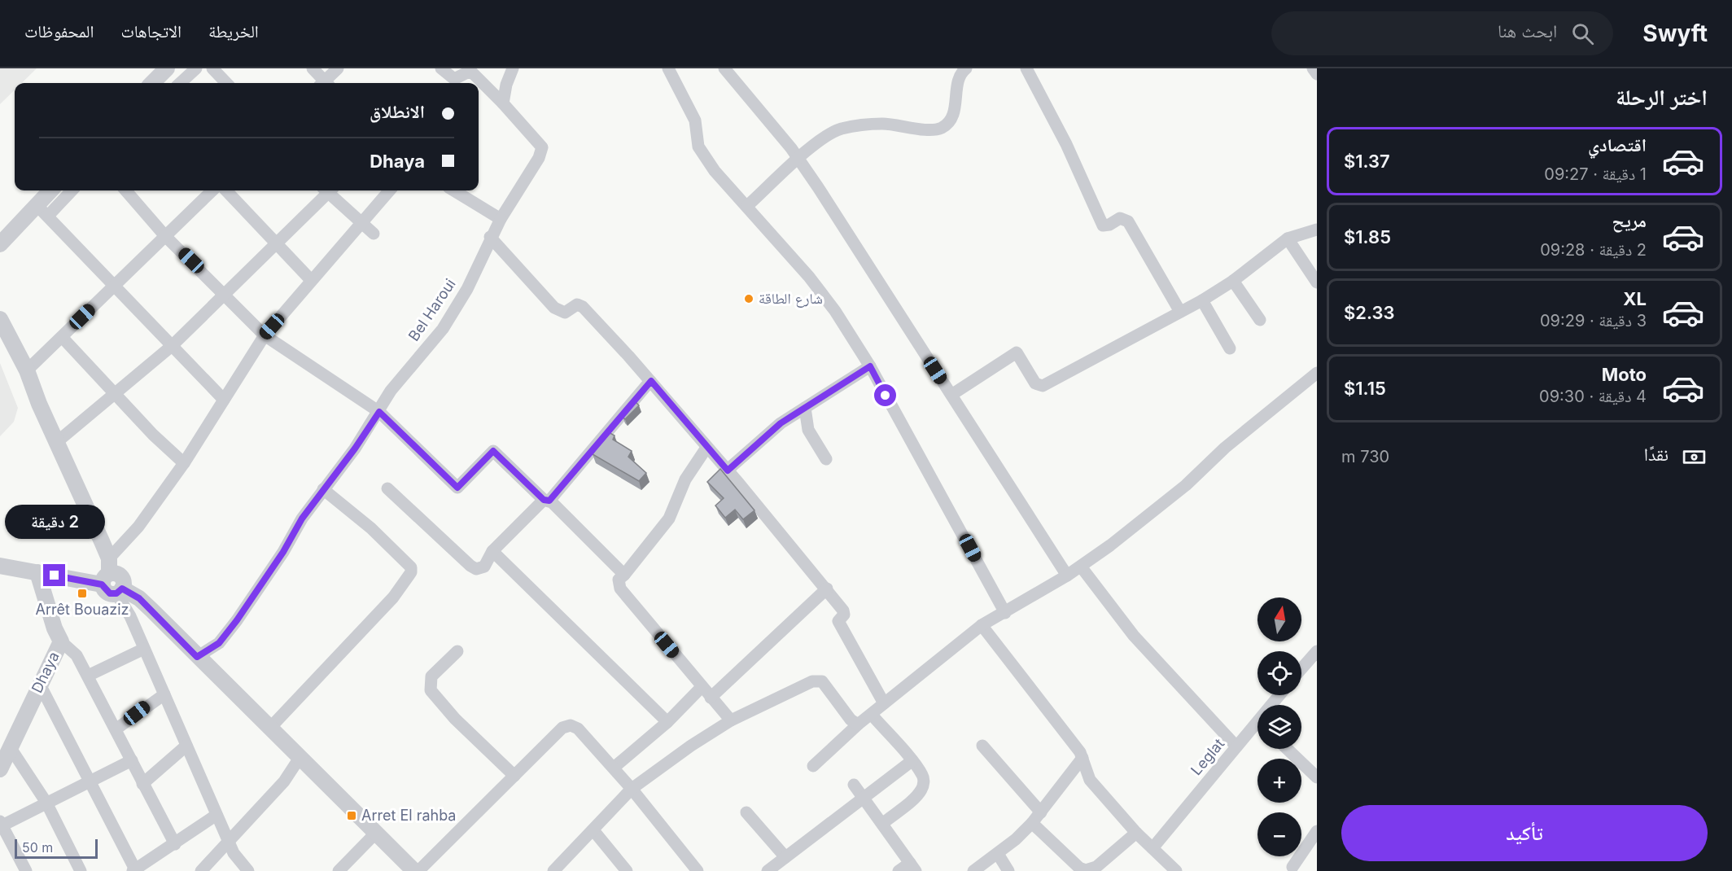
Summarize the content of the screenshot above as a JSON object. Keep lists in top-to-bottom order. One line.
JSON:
{"streets":{"street":["Bel Haroui","Dhaya","Leglat"]},"places":{"other":["شارع الطاقة"],"transit":["Arrêt Bouaziz","Arret El rahba"]},"scale_bar":"50 m","north":"top","page":{"header":"Swyft","search":"ابحث هنا","nav":["الخريطة","الاتجاهات","المحفوظات"],"heading":"اختر الرحلة","banner":["الانطلاق","Dhaya"],"list":[{"name":"اقتصادي","note":"1 دقيقة · 09:27","value":"$1.37"},{"name":"مريح","note":"2 دقيقة · 09:28","value":"$1.85"},{"name":"XL","note":"3 دقيقة · 09:29","value":"$2.33"},{"name":"Moto","note":"4 دقيقة · 09:30","value":"$1.15"}],"pay":["نقدًا","730 m"],"bubble":"2 دقيقة","map_buttons":["+","−"],"buttons":"تأكيد","scale":"50 m"}}
